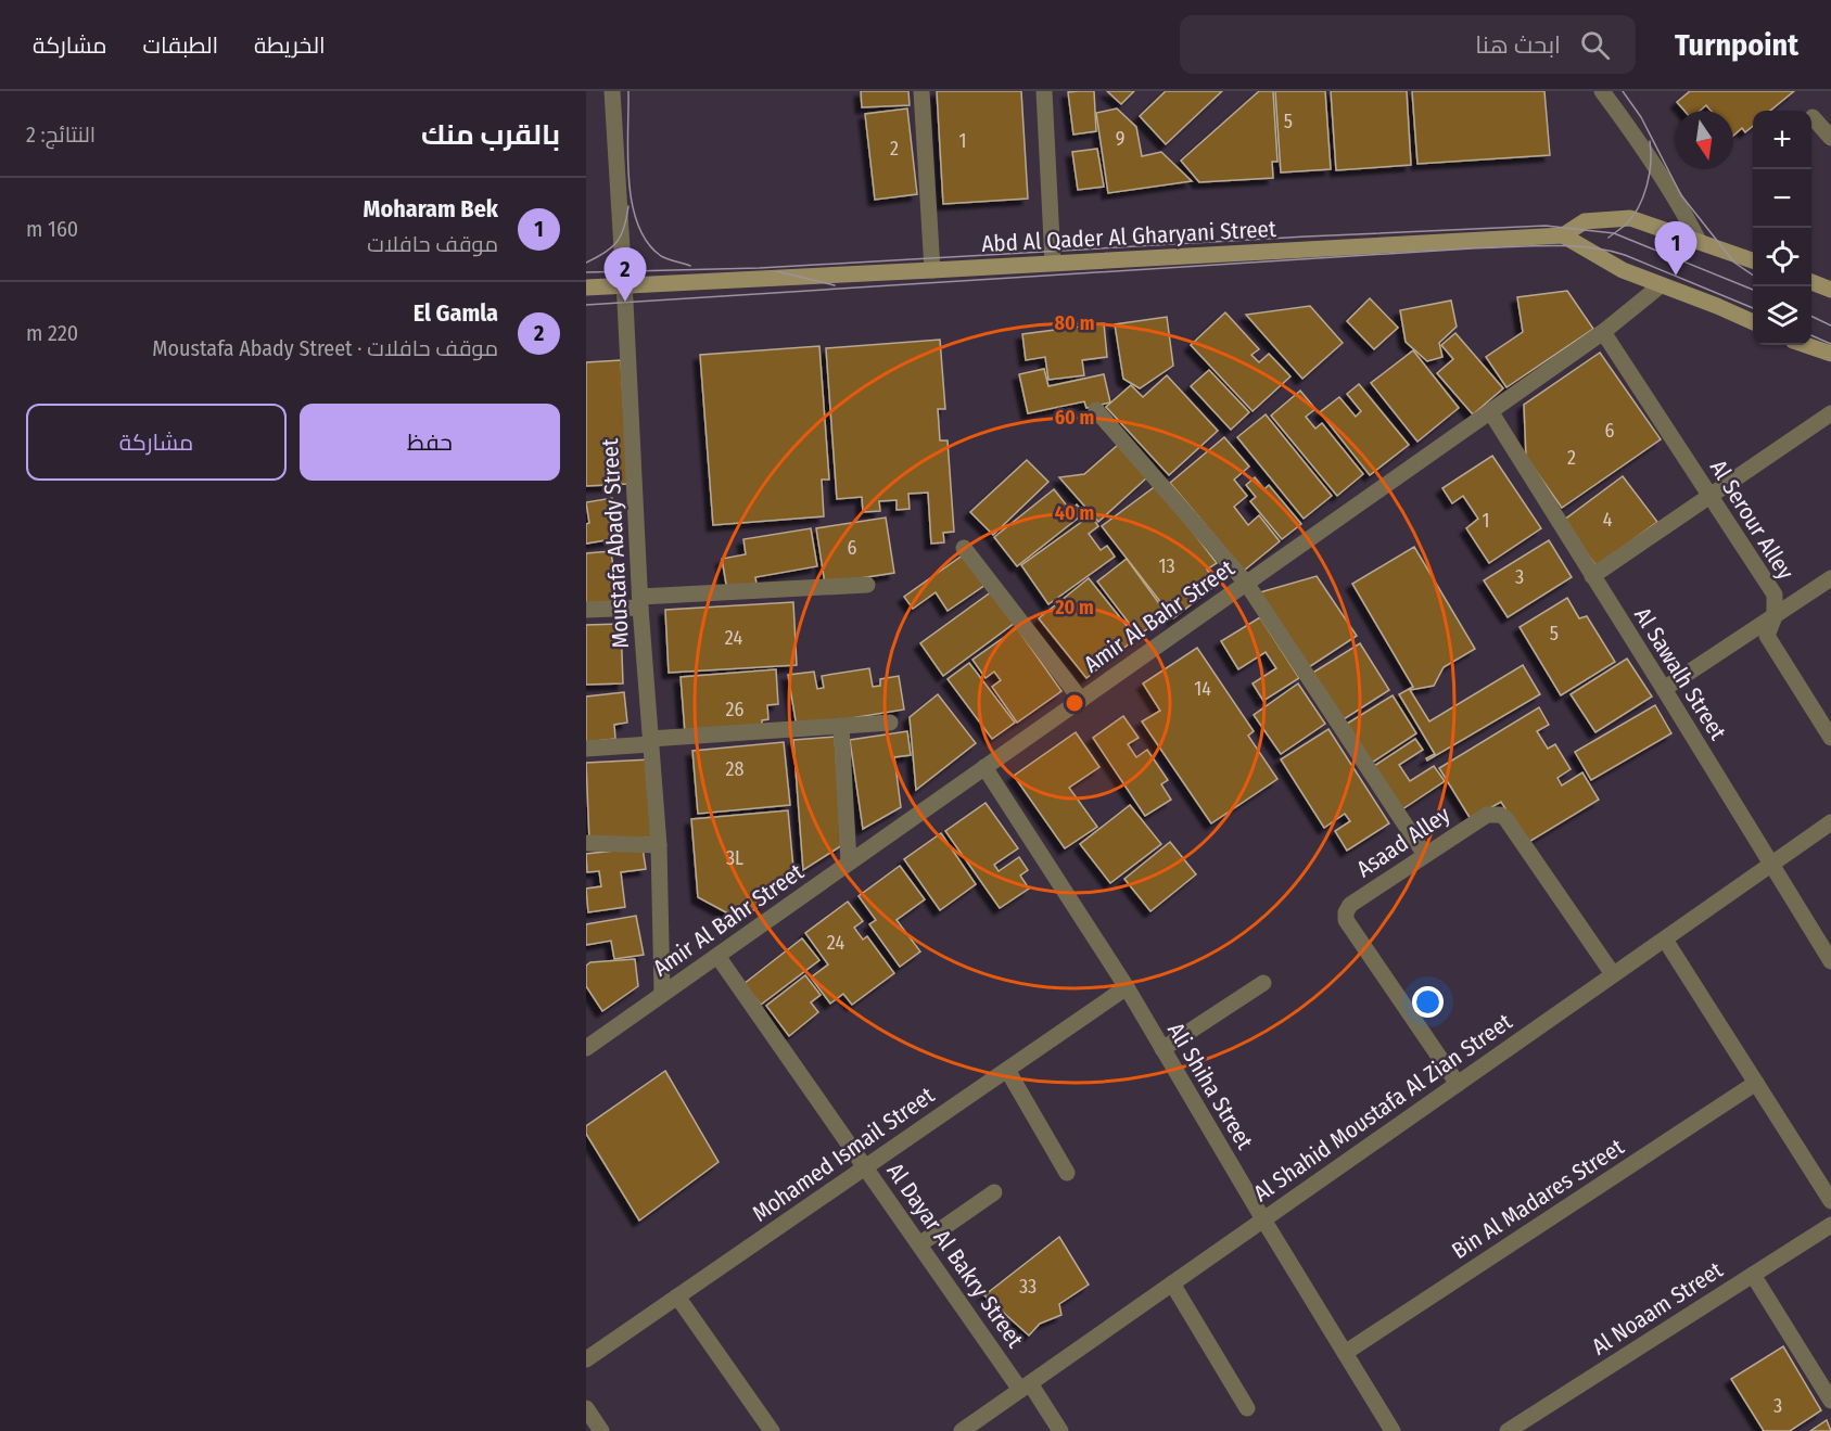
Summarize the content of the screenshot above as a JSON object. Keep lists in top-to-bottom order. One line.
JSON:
{"streets":{"main road":["Abd Al Qader Al Gharyani Street"],"street":["Al Serour Alley","Moustafa Abady Street","Amir Al Bahr Street","Al Sawalh Street","Asaad Alley","Ali Shiha Street","Al Shahid Moustafa Al Zian Street","Mohamed Ismail Street","Bin Al Madares Street","Al Dayar Al Bakry Street","Al Noaam Street"]},"crossings":[["Abd Al Qader Al Gharyani Street","Moustafa Abady Street"],["Al Serour Alley","Amir Al Bahr Street"],["Moustafa Abady Street","Amir Al Bahr Street"],["Amir Al Bahr Street","Al Sawalh Street"],["Amir Al Bahr Street","Ali Shiha Street"],["Amir Al Bahr Street","Al Dayar Al Bakry Street"],["Al Sawalh Street","Al Shahid Moustafa Al Zian Street"],["Asaad Alley","Al Shahid Moustafa Al Zian Street"],["Ali Shiha Street","Al Shahid Moustafa Al Zian Street"],["Ali Shiha Street","Mohamed Ismail Street"],["Ali Shiha Street","Bin Al Madares Street"],["Al Shahid Moustafa Al Zian Street","Al Dayar Al Bakry Street"],["Mohamed Ismail Street","Al Dayar Al Bakry Street"]],"house_numbers":["5","9","1","2","6","2","4","1","6","13","3","5","24","14","26","28","3L","24","33","3"],"north":"bottom","page":{"header":"Turnpoint","search":"ابحث هنا","nav":["الخريطة","الطبقات","مشاركة"],"heading":["بالقرب منك","النتائج: 2"],"map_buttons":["+","−"],"list":[{"mark":"1","name":"Moharam Bek","note":"موقف حافلات","value":"160 m"},{"mark":"2","name":"El Gamla","note":"موقف حافلات · Moustafa Abady Street","value":"220 m"}],"pins":["1","2"],"buttons":["حفظ","مشاركة"]},"rings":["80 m","60 m","40 m","20 m"]}
